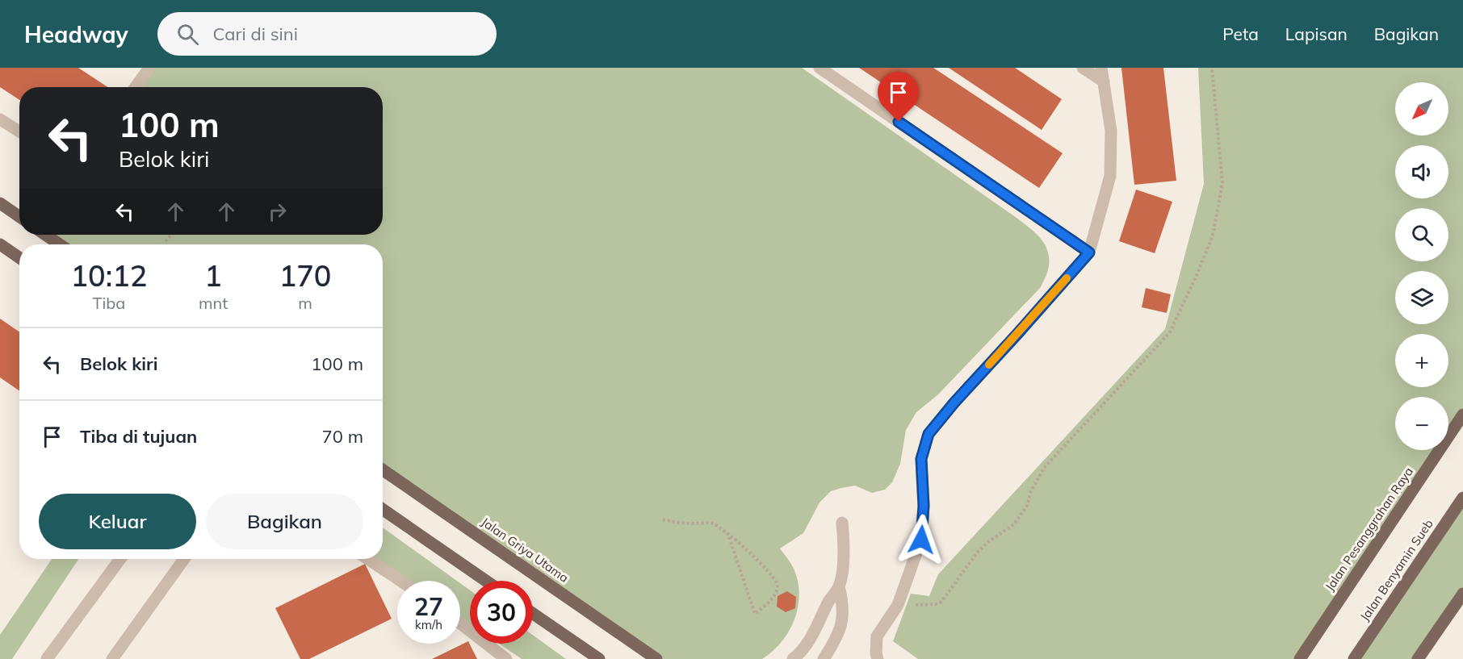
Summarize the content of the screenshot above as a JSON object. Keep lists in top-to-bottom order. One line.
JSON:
{"streets":{"main road":["Jalan Pesanggrahan Raya","Jalan Griya Utama","Jalan Benyamin Sueb"]},"north":"bottom left","page":{"header":"Headway","search":"Cari di sini","nav":["Peta","Lapisan","Bagikan"],"map_buttons":["+","−"],"turn":["100 m","Belok kiri"],"eta":["10:12","Tiba","1","mnt","170","m"],"list":[{"name":"Belok kiri","value":"100 m"},{"name":"Tiba di tujuan","value":"70 m"}],"buttons":["Keluar","Bagikan"],"speed":"27 km/h","limit":"30"}}
